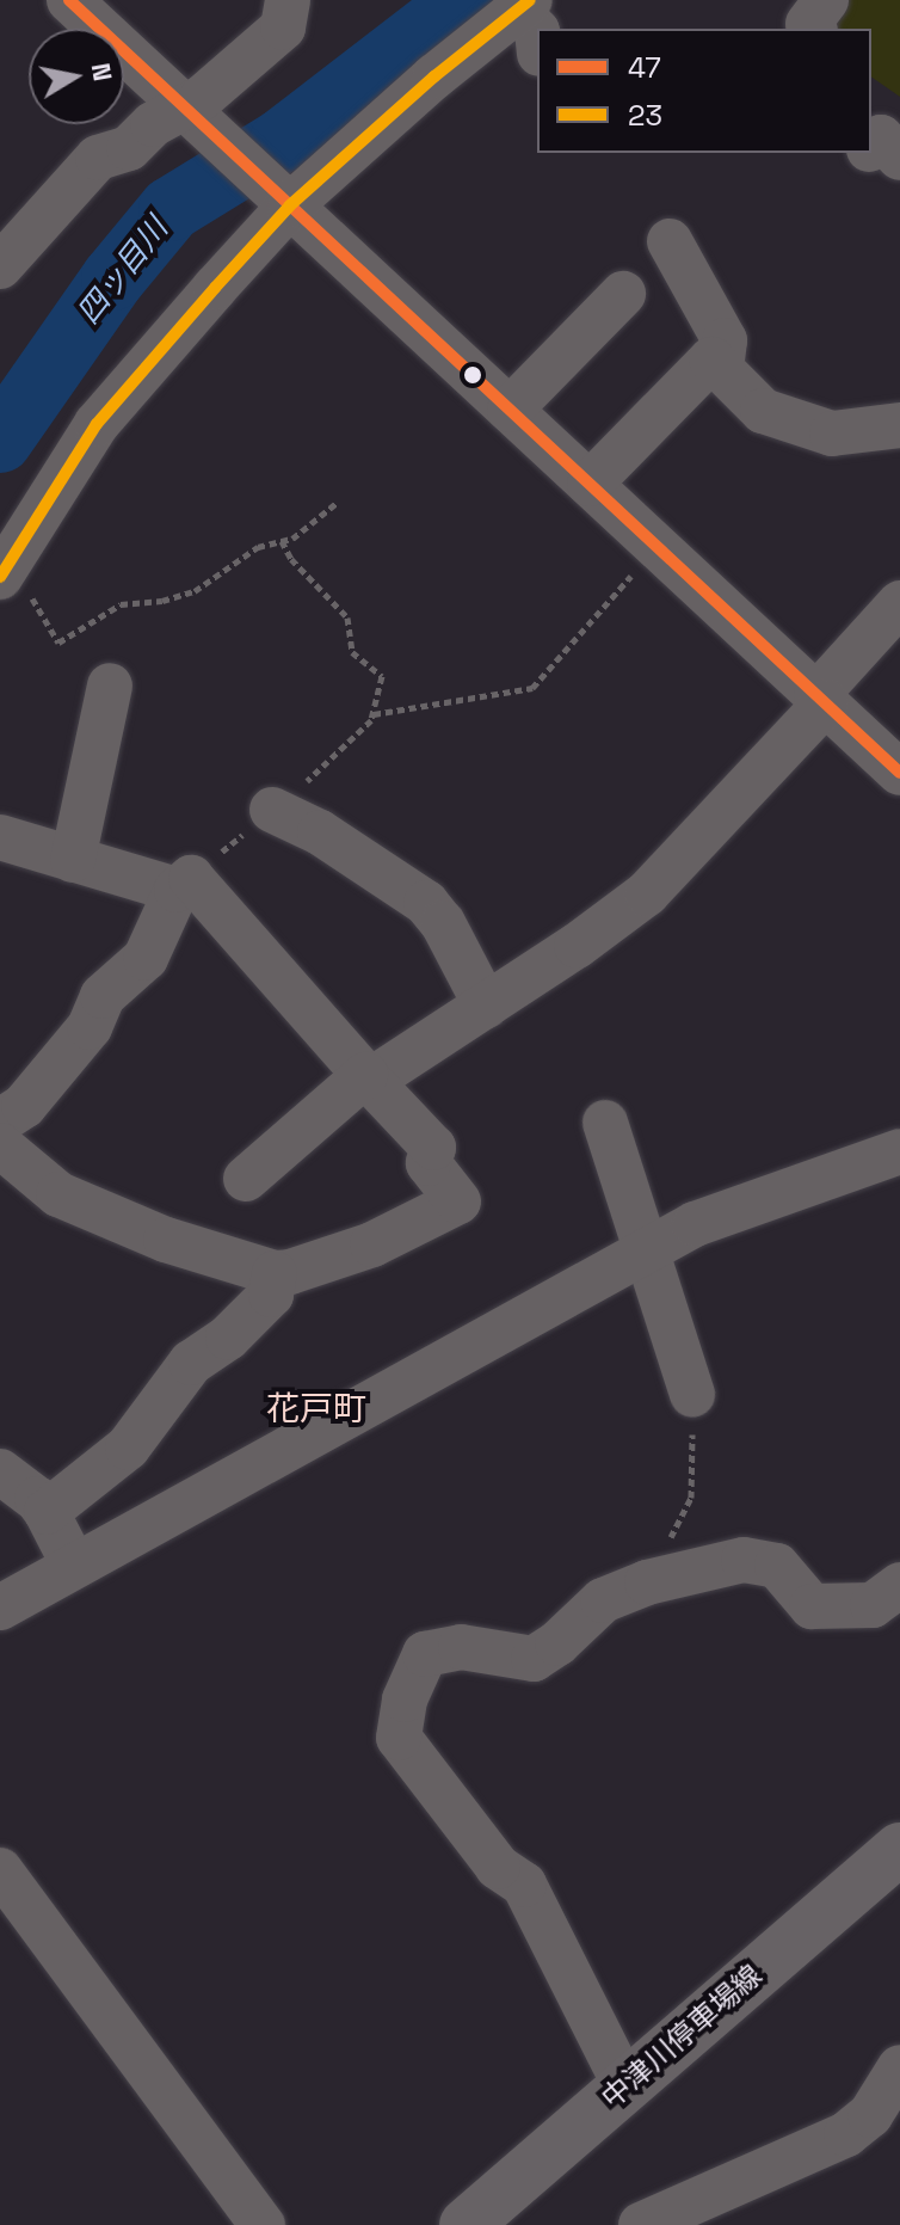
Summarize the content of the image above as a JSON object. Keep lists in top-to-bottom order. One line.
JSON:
{"streets":{"main road":["中津川停車場線"]},"districts":["花戸町"],"water":["四ッ目川"],"lines":["transit line 47","transit line 23"],"legend":["47","23"],"north":"right"}
